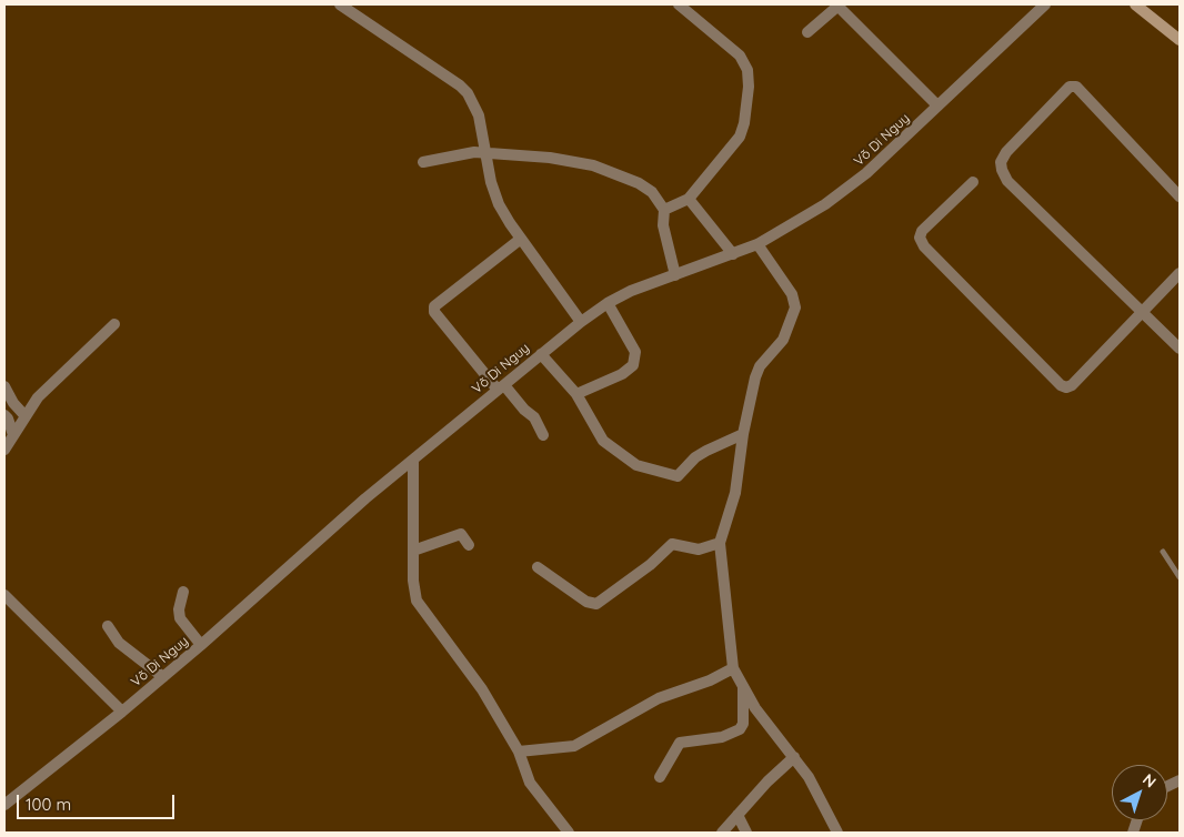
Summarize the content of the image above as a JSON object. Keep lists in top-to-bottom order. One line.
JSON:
{"streets":{"street":["Võ Di Nguy"]},"scale_bar":"100 m","north":"top right"}
